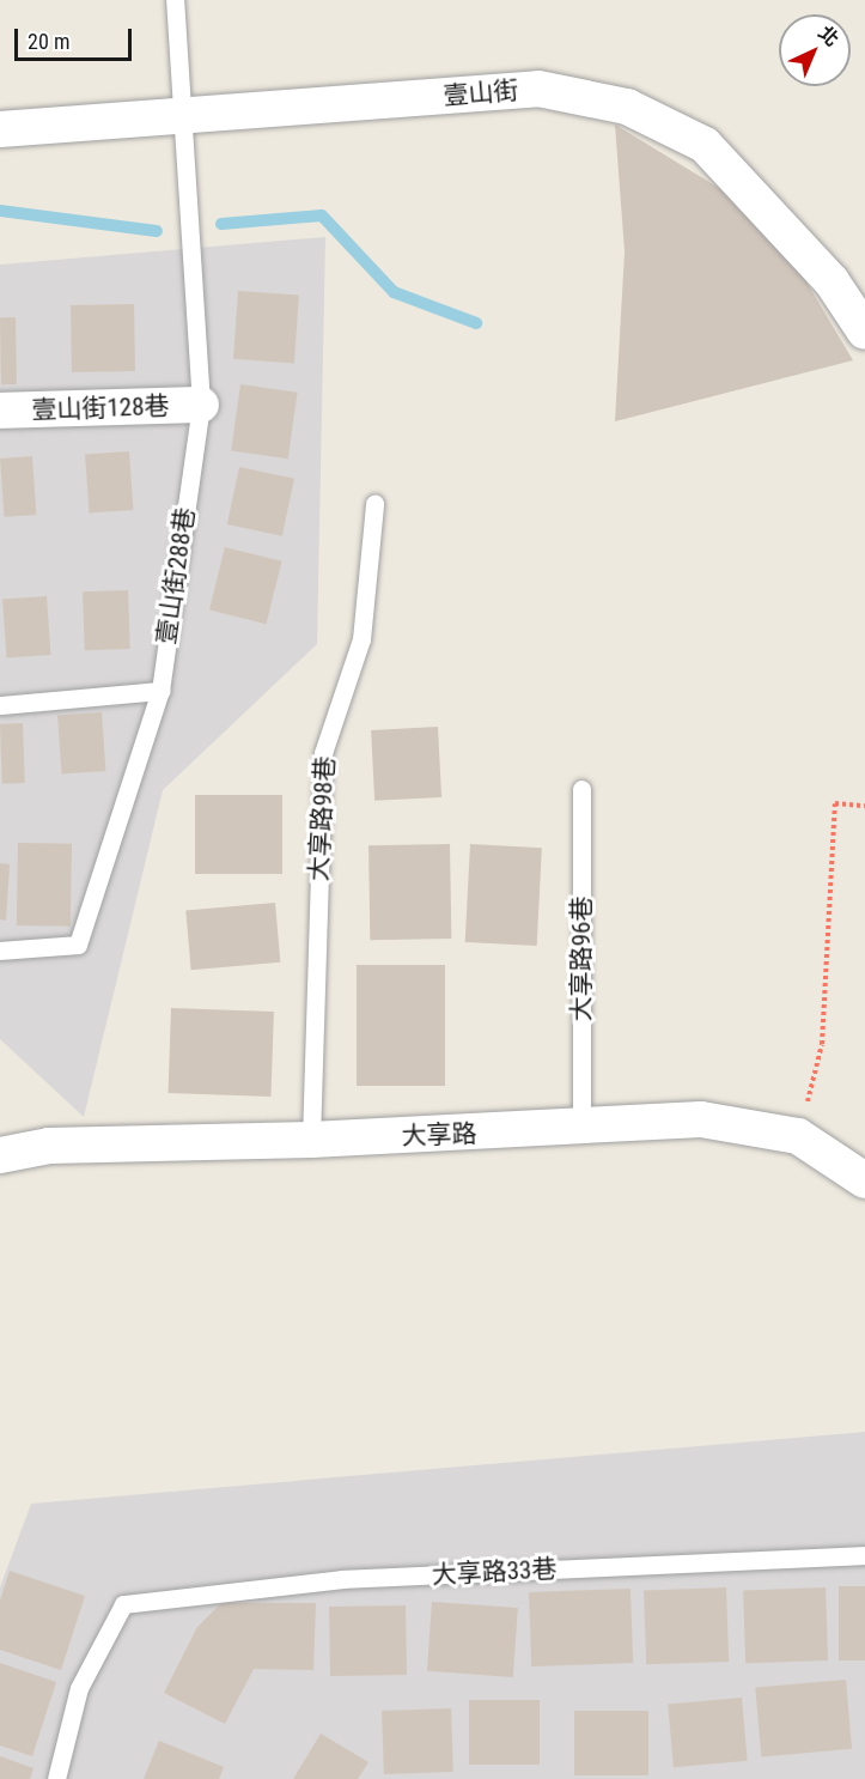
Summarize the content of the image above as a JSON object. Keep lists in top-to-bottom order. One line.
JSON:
{"streets":{"street":["壹山街","壹山街128巷","大享路"],"lane":["壹山街288巷","大享路98巷","大享路96巷","大享路33巷"]},"crossings":[["壹山街","壹山街288巷"],["壹山街128巷","壹山街288巷"],["大享路98巷","大享路"],["大享路96巷","大享路"]],"scale_bar":"20 m","north":"top right"}
